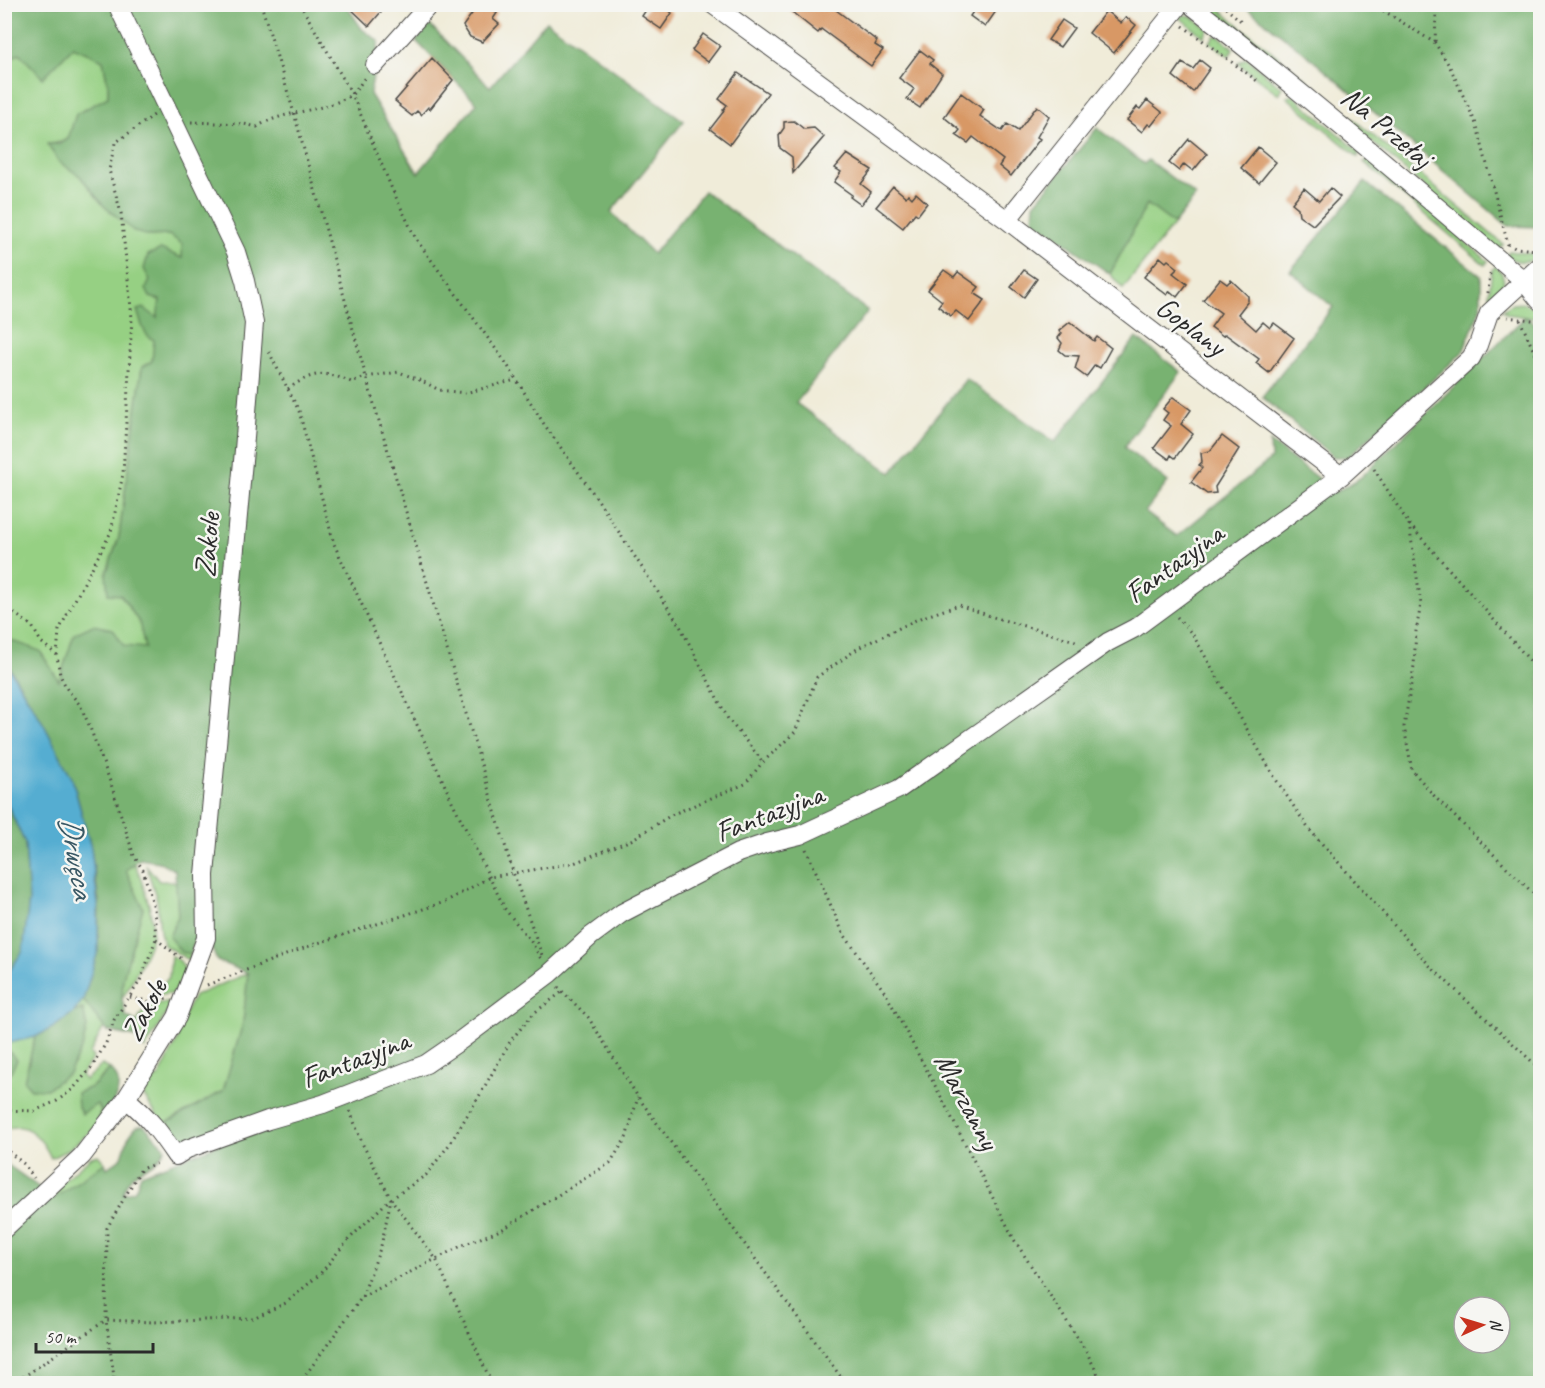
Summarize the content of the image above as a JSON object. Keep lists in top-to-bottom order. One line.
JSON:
{"streets":{"street":["Na Przełaj","Goplany","Zakole","Fantazyjna"],"path":["Marzanny"]},"crossings":[["Na Przełaj","Fantazyjna"],["Goplany","Fantazyjna"],["Fantazyjna","Marzanny"]],"water":["Drwęca"],"scale_bar":"50 m","north":"right"}
